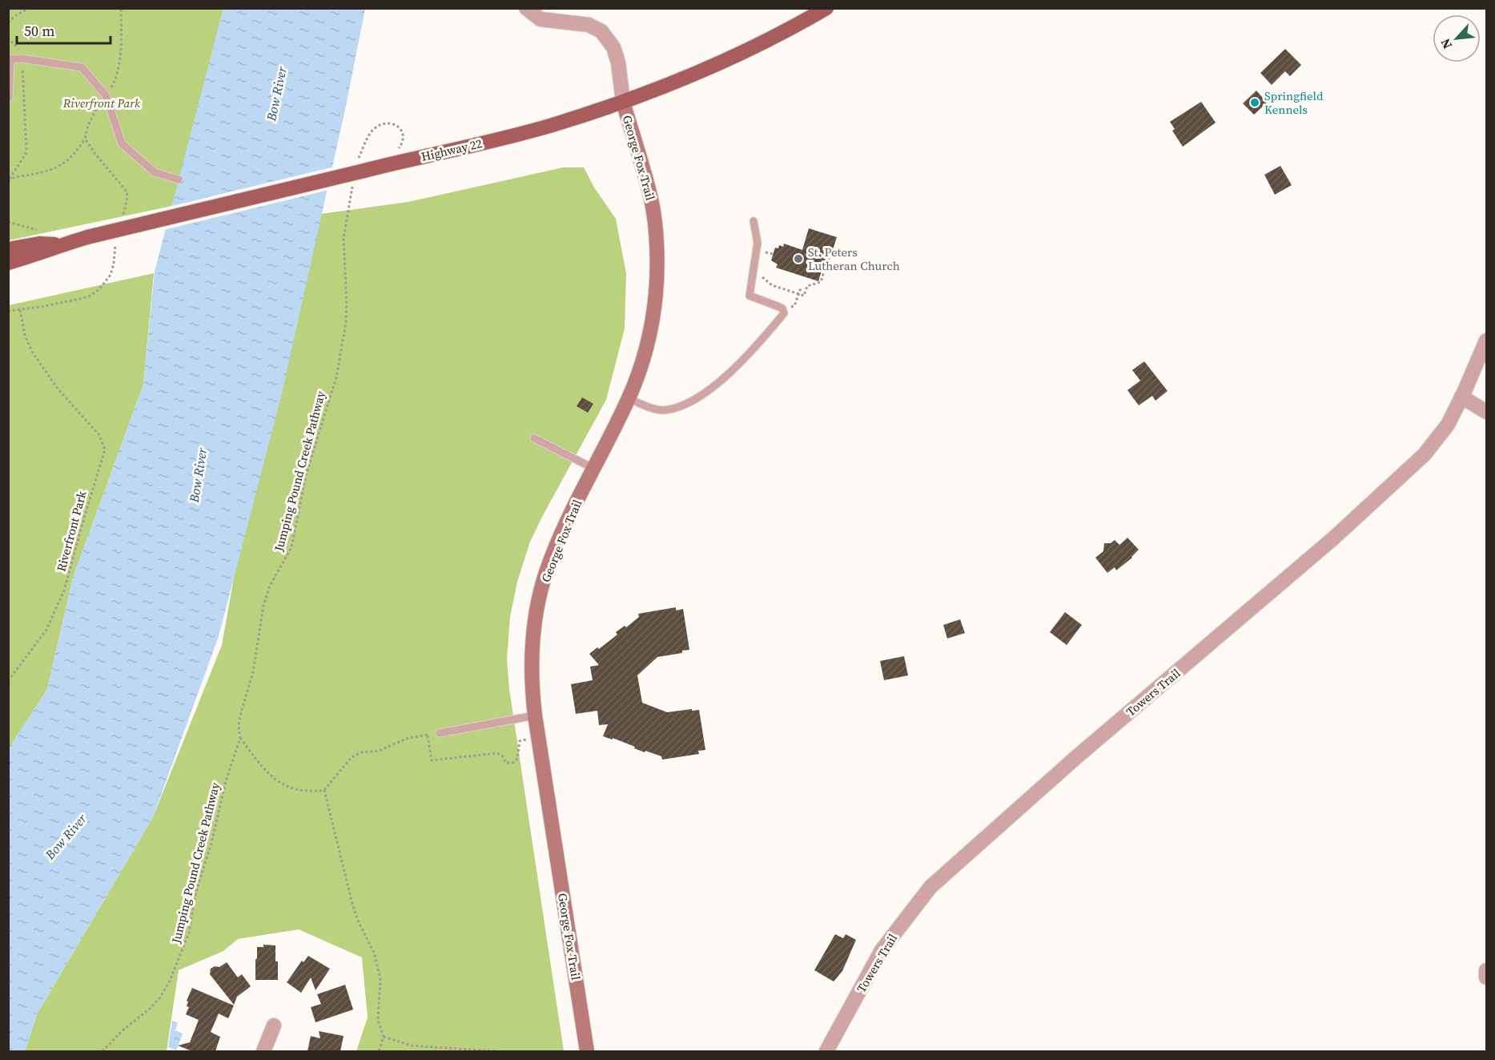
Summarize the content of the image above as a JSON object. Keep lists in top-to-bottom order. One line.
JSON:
{"streets":{"main road":["Highway 22"],"street":["George Fox Trail","Towers Trail"],"path":["Jumping Pound Creek Pathway","Riverfront Park"]},"crossings":[["Highway 22","George Fox Trail"]],"water":["Bow River"],"parks":["Riverfront Park"],"places":["Springfield Kennels","St. Peters Lutheran Church"],"scale_bar":"50 m","north":"bottom left"}
